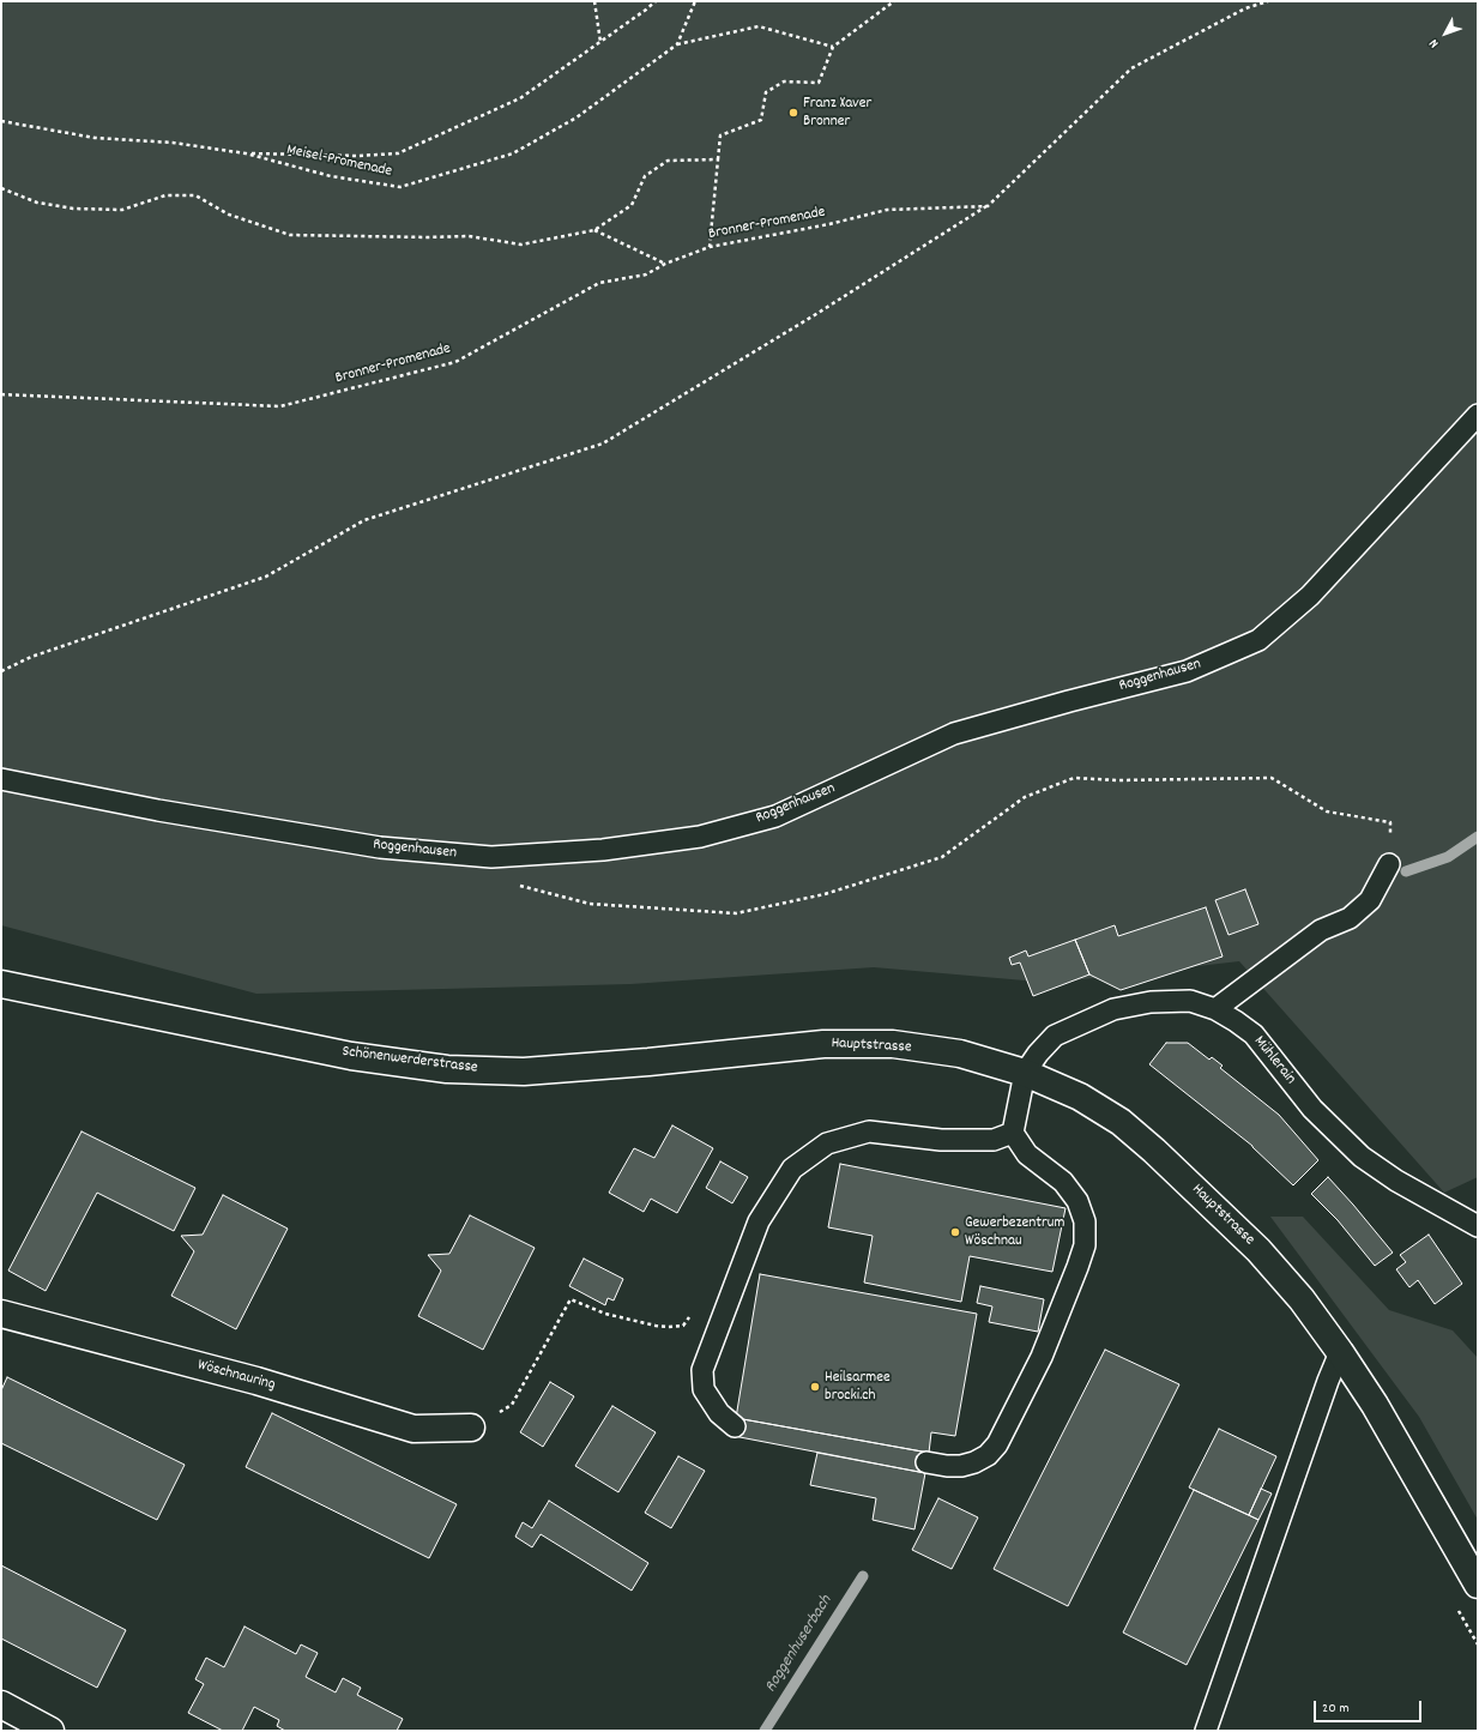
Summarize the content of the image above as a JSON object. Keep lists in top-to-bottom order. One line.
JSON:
{"streets":{"main road":["Hauptstrasse","Schönenwerderstrasse","Wöschnauring"],"lane":["Roggenhausen","Mühlerain"],"path":["Meisel-Promenade","Bronner-Promenade"]},"crossings":[["Hauptstrasse","Schönenwerderstrasse"],["Hauptstrasse","Mühlerain"]],"water":["Roggenhuserbach"],"places":["Franz Xaver Bronner","Gewerbezentrum Wöschnau","Heilsarmee brocki.ch"],"scale_bar":"20 m","north":"bottom left"}
